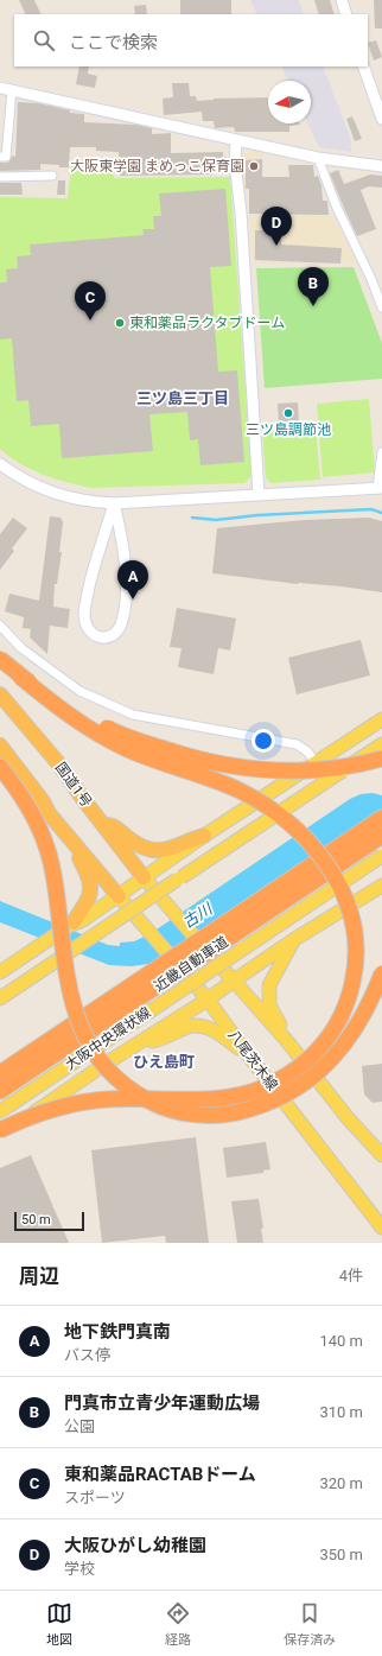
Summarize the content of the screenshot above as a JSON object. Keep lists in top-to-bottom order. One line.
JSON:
{"streets":{"highway":["国道1号","近畿自動車道"],"main road":["大阪中央環状線","八尾茨木線"]},"districts":["三ツ島三丁目","ひえ島町"],"water":["古川"],"places":["大阪東学園 まめっこ保育園","東和薬品ラクタブドーム","三ツ島調節池"],"scale_bar":"50 m","north":"left","page":{"search":"ここで検索","pins":["D","B","C","A"],"scale":"50 m","heading":["周辺","4件"],"list":[{"mark":"A","name":"地下鉄門真南","note":"バス停","value":"140 m"},{"mark":"B","name":"門真市立青少年運動広場","note":"公園","value":"310 m"},{"mark":"C","name":"東和薬品RACTABドーム","note":"スポーツ","value":"320 m"},{"mark":"D","name":"大阪ひがし幼稚園","note":"学校","value":"350 m"}],"nav":["地図","経路","保存済み"]}}
